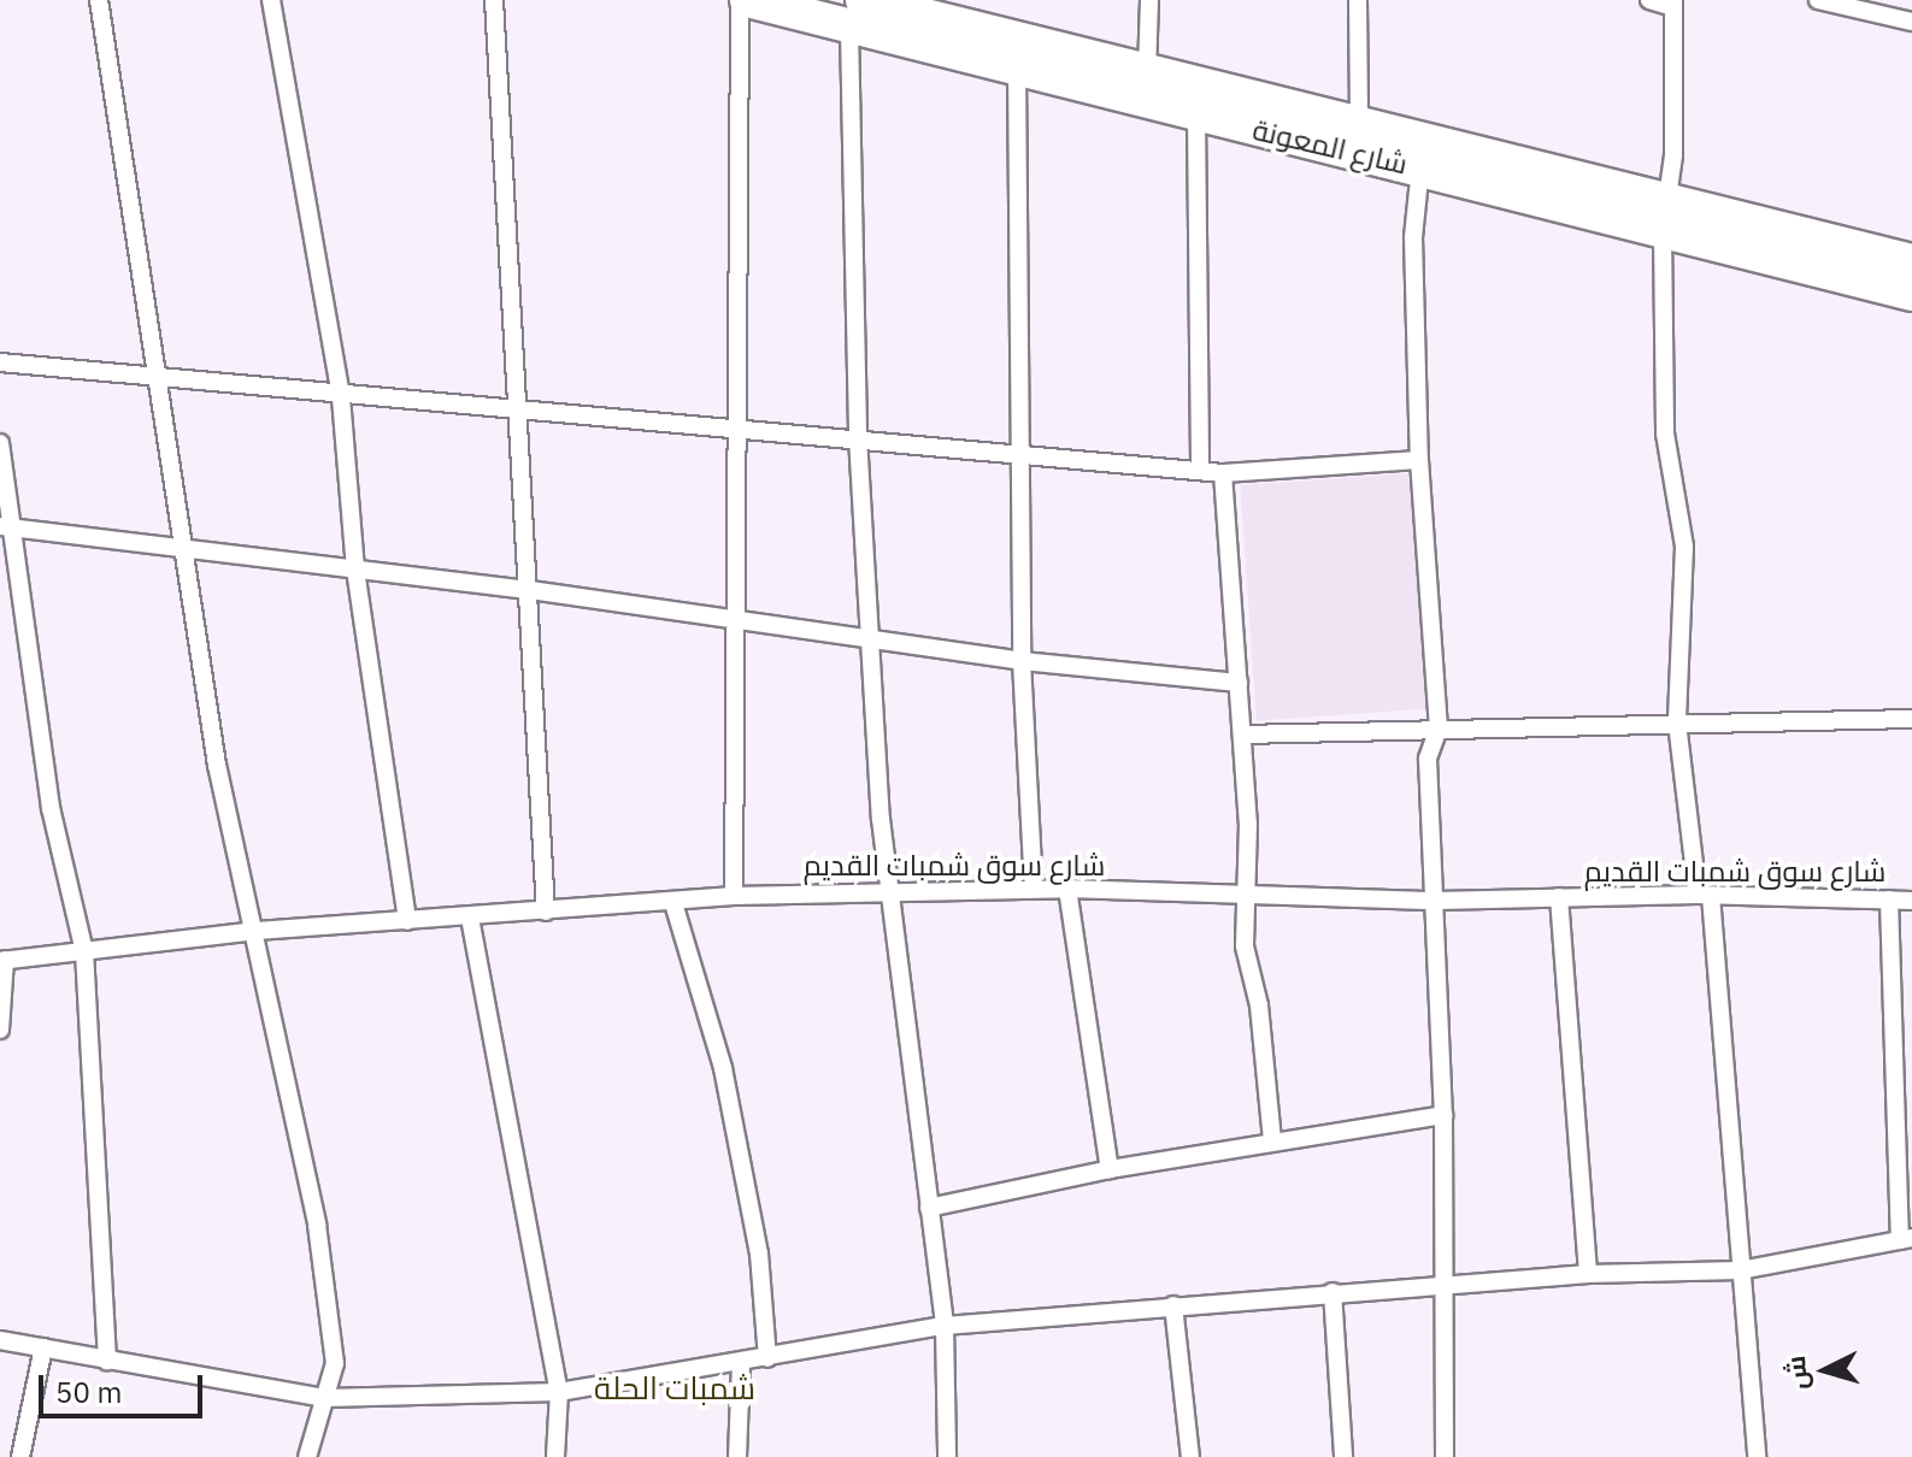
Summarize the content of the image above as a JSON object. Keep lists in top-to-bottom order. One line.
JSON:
{"streets":{"highway":["شارع المعونة"],"street":["شارع سوق شمبات القديم"]},"districts":["شمبات الحلة"],"scale_bar":"50 m","north":"left"}
